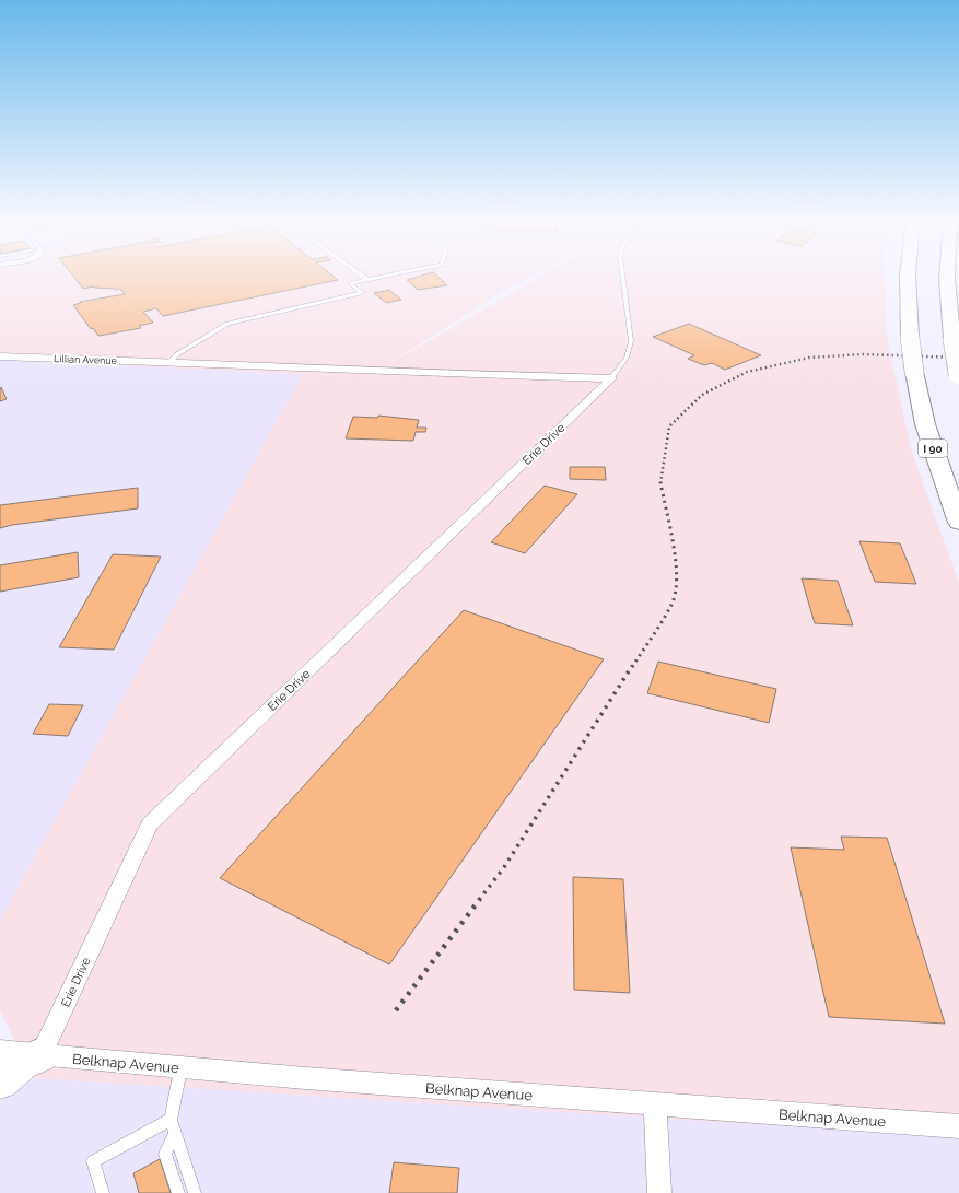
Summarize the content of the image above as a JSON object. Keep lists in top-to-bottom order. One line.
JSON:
{"streets":{"highway":["I 90"],"street":["Lillian Avenue","Erie Drive","Belknap Avenue"]},"crossings":[["Lillian Avenue","Erie Drive"],["Erie Drive","Belknap Avenue"]]}
